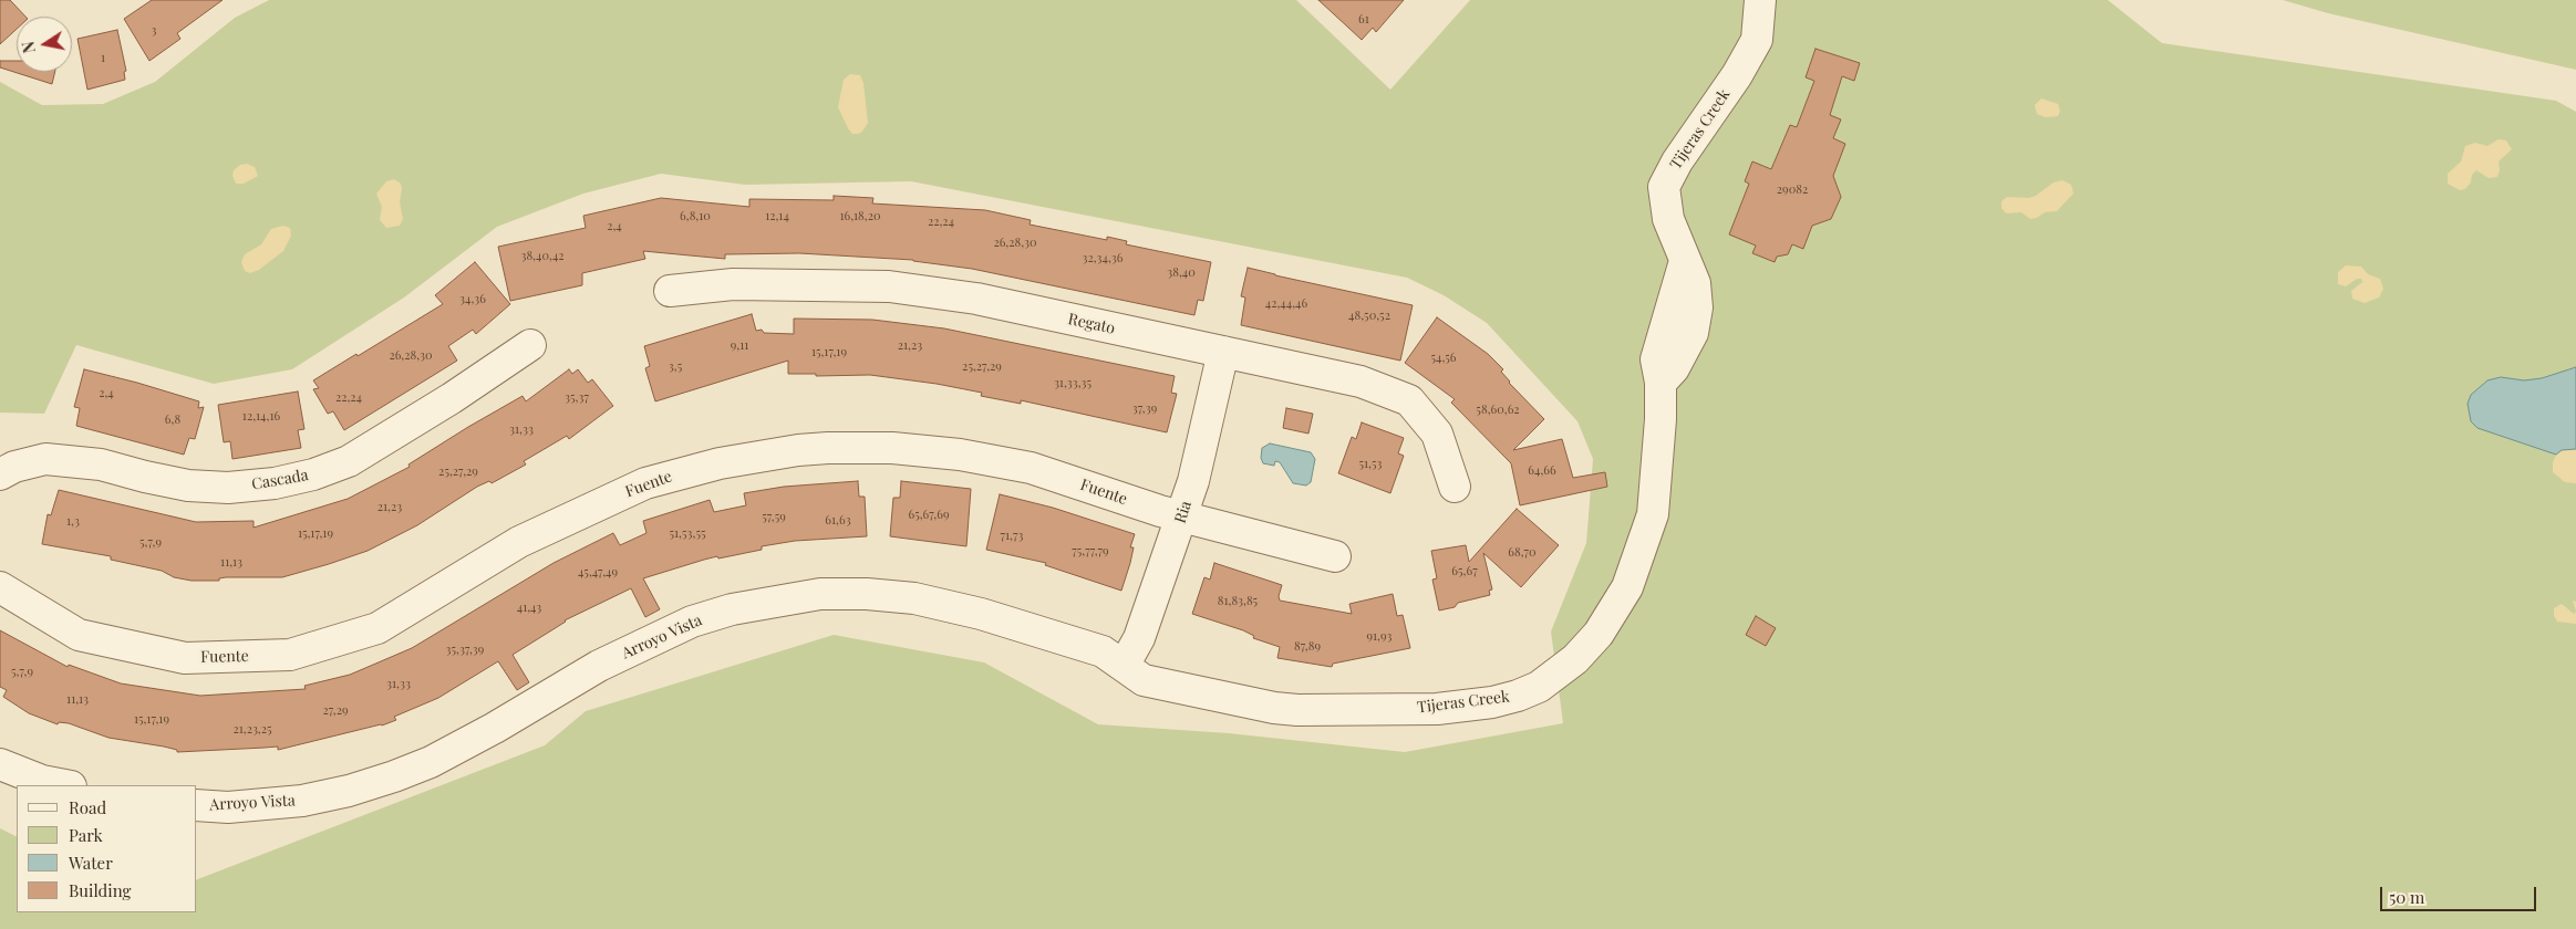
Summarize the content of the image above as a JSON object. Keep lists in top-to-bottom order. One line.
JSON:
{"streets":{"street":["Tijeras Creek","Regato","Cascada","Fuente","Ria","Arroyo Vista"]},"crossings":[["Tijeras Creek","Ria"],["Tijeras Creek","Arroyo Vista"],["Regato","Ria"],["Fuente","Ria"],["Ria","Arroyo Vista"]],"house_numbers":["61","3","1","29082","6,8,10","12,14","16,18,20","22,24","2,4","26,28,30","38,40,42","32,34,36","38,40","34,36","42,44,46","48,50,52","9,11","21,23","15,17,19","26,28,30","54,56","3,5","25,27,29","31,33,35","2,4","22,24","35,37","37,39","58,60,62","12,14,16","6,8","31,33","51,53","64,66","25,27,29","21,23","65,67,69","57,59","61,63","1,3","15,17,19","51,53,55","71,73","5,7,9","75,77,79","68,70","11,13","65,67","45,47,49","81,83,85","41,43","91,93","87,89","35,37,39","5,7,9","31,33","11,13","27,29","15,17,19","21,23,25"],"legend":["Road","Park","Water","Building"],"scale_bar":"50 m","north":"left"}
